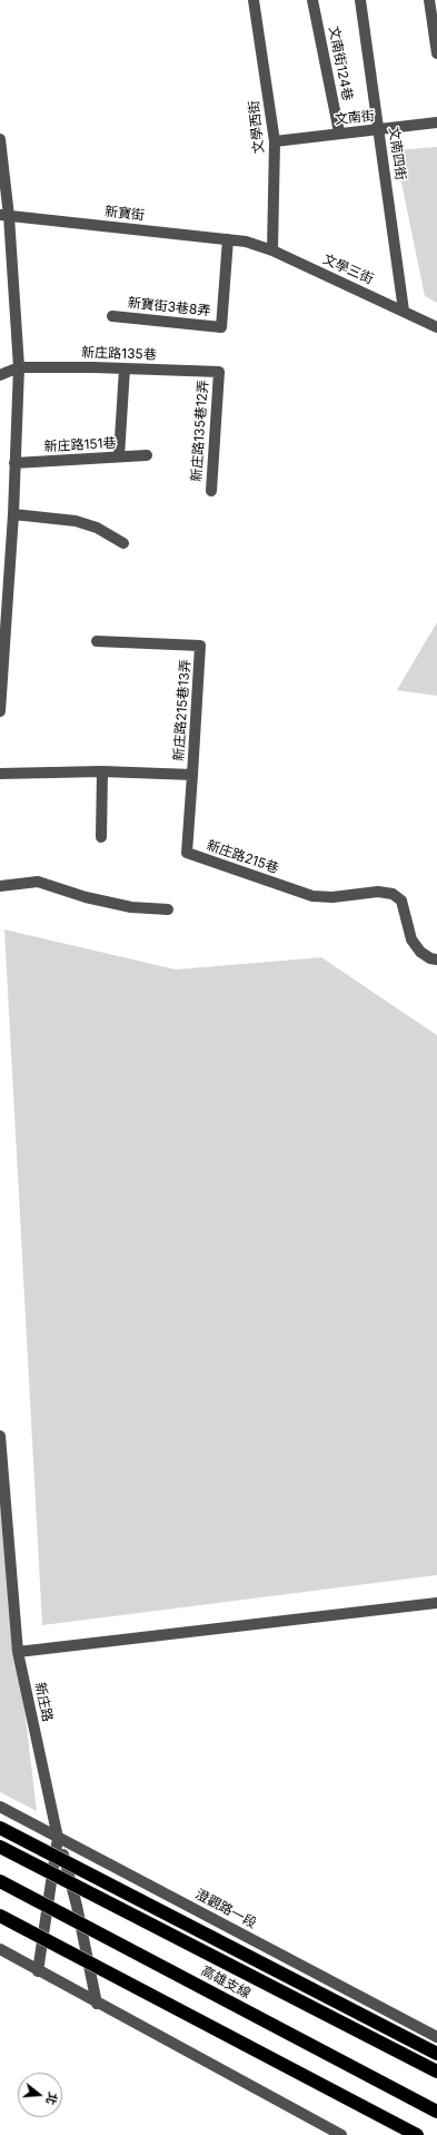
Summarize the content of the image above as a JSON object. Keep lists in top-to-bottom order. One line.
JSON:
{"streets":{"highway":["高雄支線"],"street":["文南街124巷","文南街","文學西街","文南四街","新寶街","文學三街","新寶街3巷8弄","新庄路135巷","新庄路135巷12弄","新庄路151巷","新庄路215巷13弄","新庄路215巷","新庄路","澄觀路一段"]},"crossings":[["文南街124巷","文南街"],["文南街","文學西街"],["文南街","文南四街"],["文學西街","文學三街"],["文南四街","文學三街"],["新寶街","文學三街"],["新寶街","新寶街3巷8弄"],["新庄路135巷","新庄路135巷12弄"],["新庄路215巷13弄","新庄路215巷"],["新庄路","澄觀路一段"]],"north":"right"}
